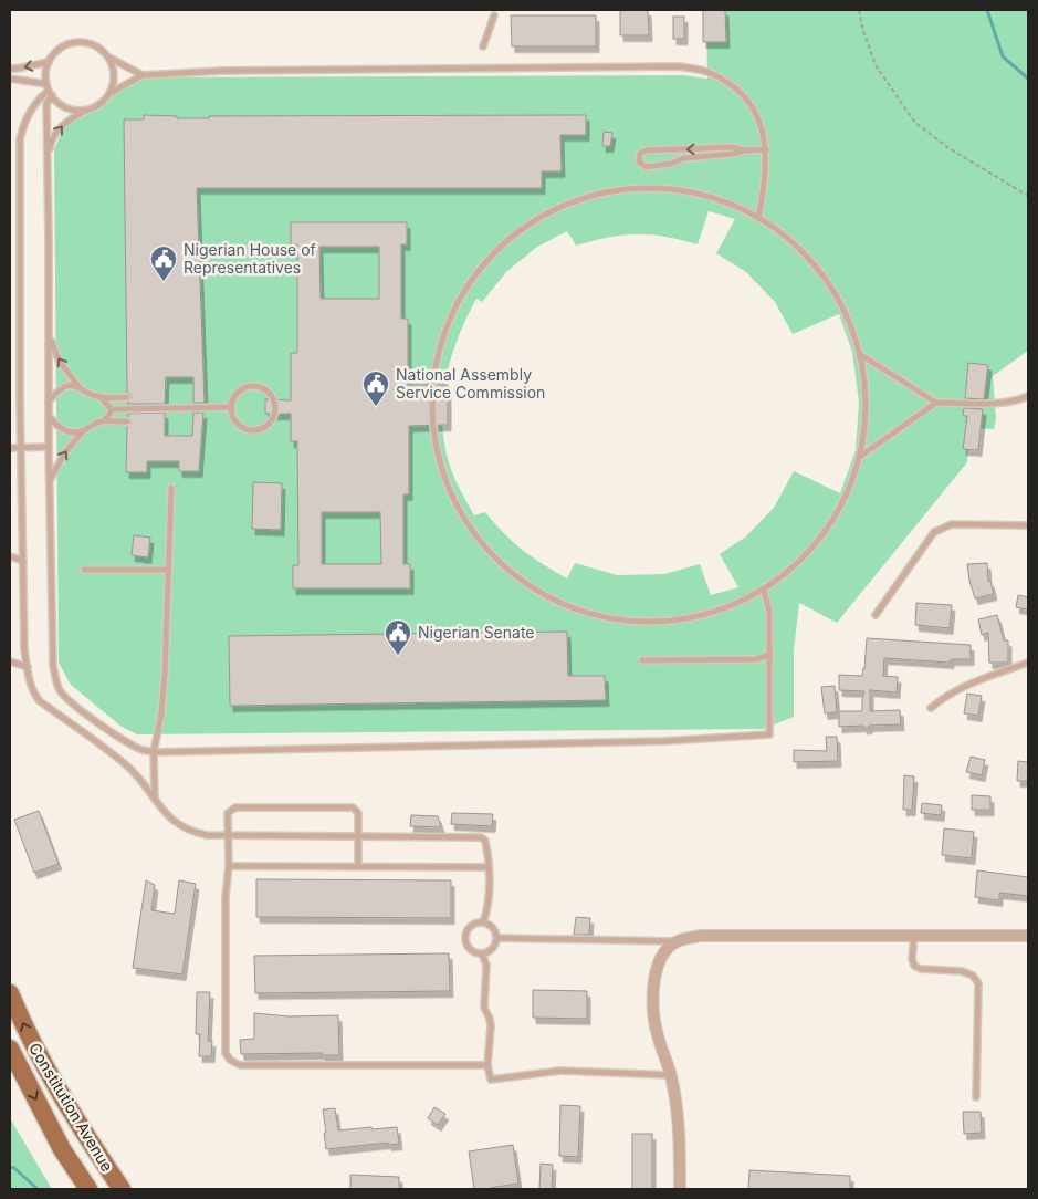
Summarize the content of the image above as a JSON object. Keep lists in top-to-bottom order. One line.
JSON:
{"streets":{"main road":["Constitution Avenue"]},"places":{"public building":["Nigerian House of Representatives","National Assembly Service Commission","Nigerian Senate"]}}
